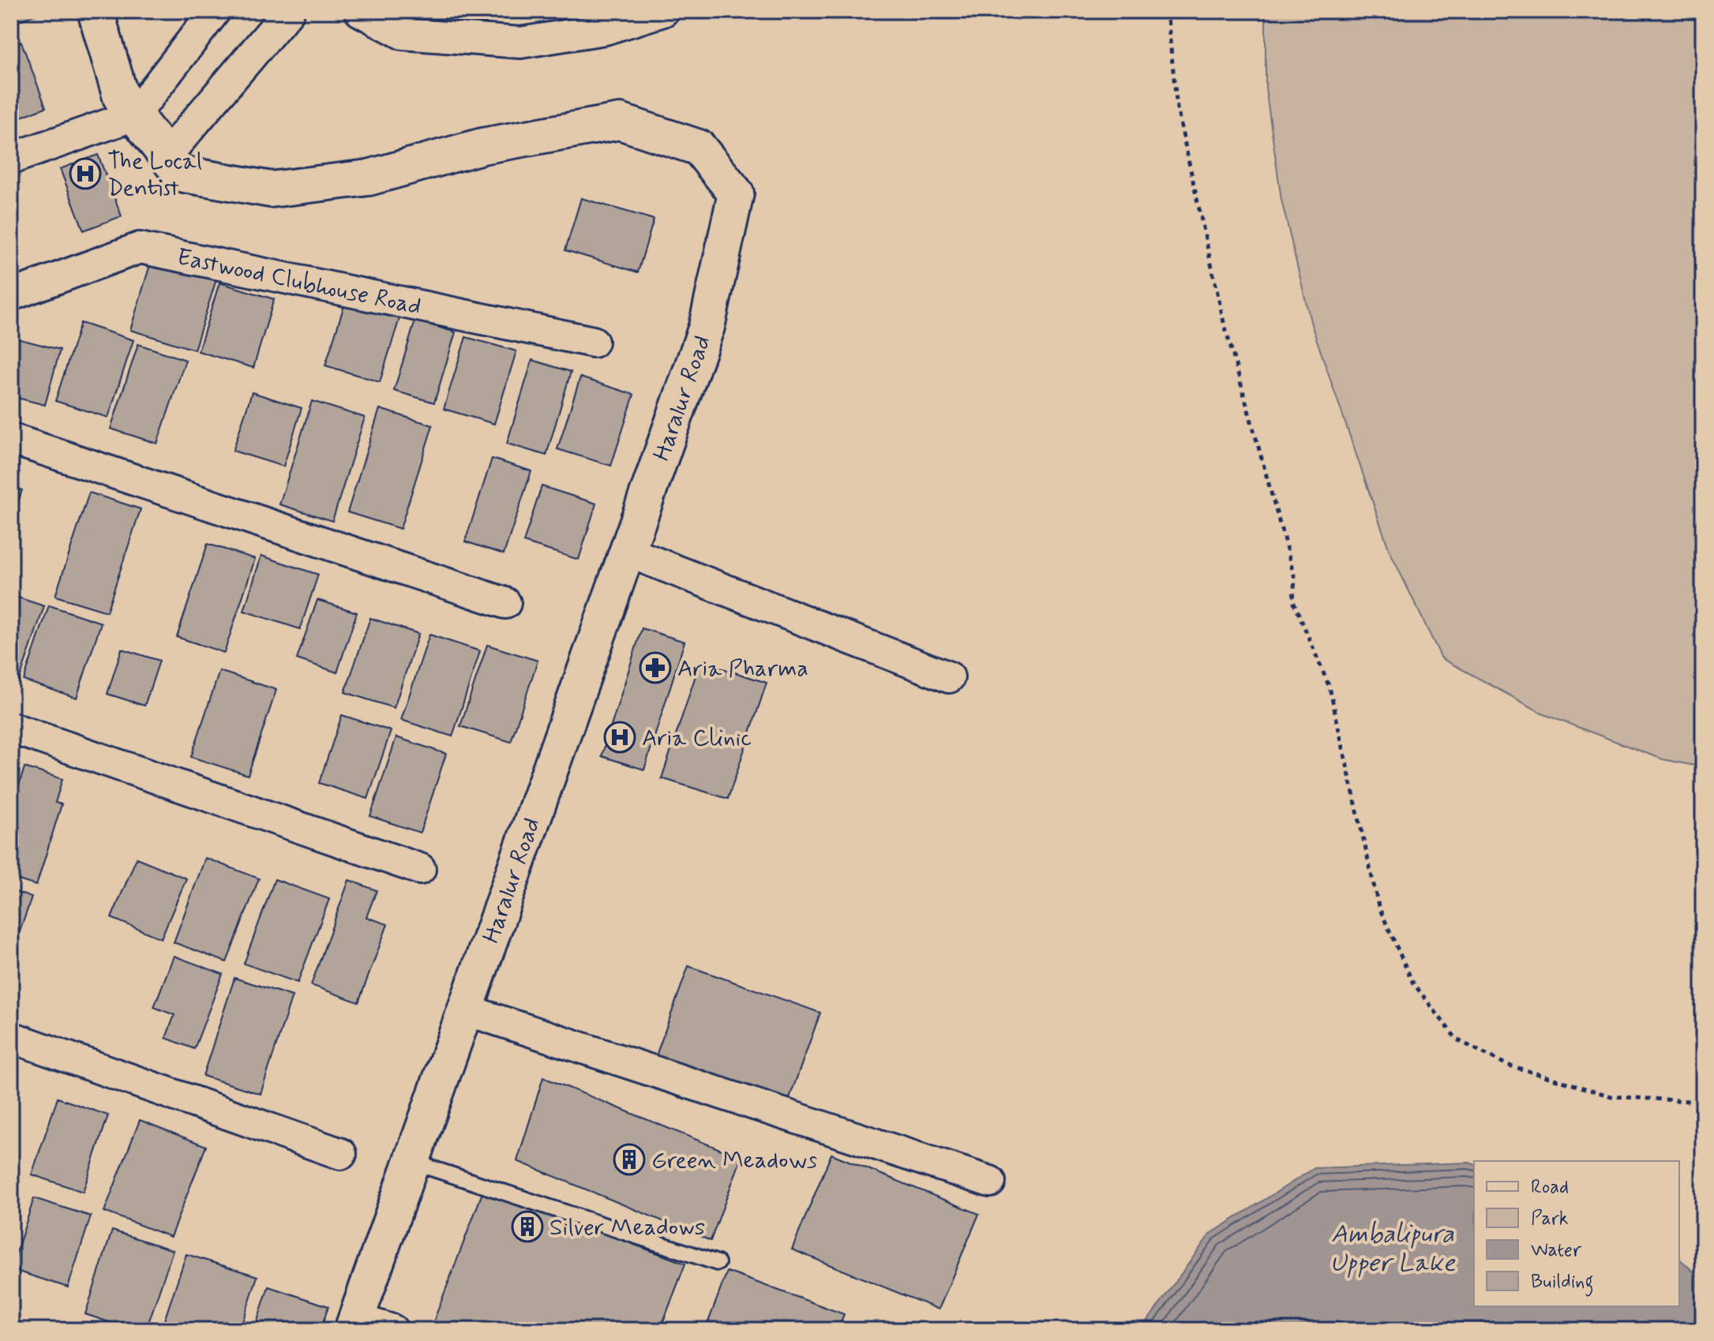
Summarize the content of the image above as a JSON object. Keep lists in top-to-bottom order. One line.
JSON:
{"streets":{"street":["Eastwood Clubhouse Road","Haralur Road"]},"water":["Ambalipura Upper Lake"],"places":{"hospital":["The Local Dentist","Aria Clinic"],"pharmacy":["Aria Pharma"],"building":["Green Meadows","Silver Meadows"]},"legend":["Road","Park","Water","Building"]}
